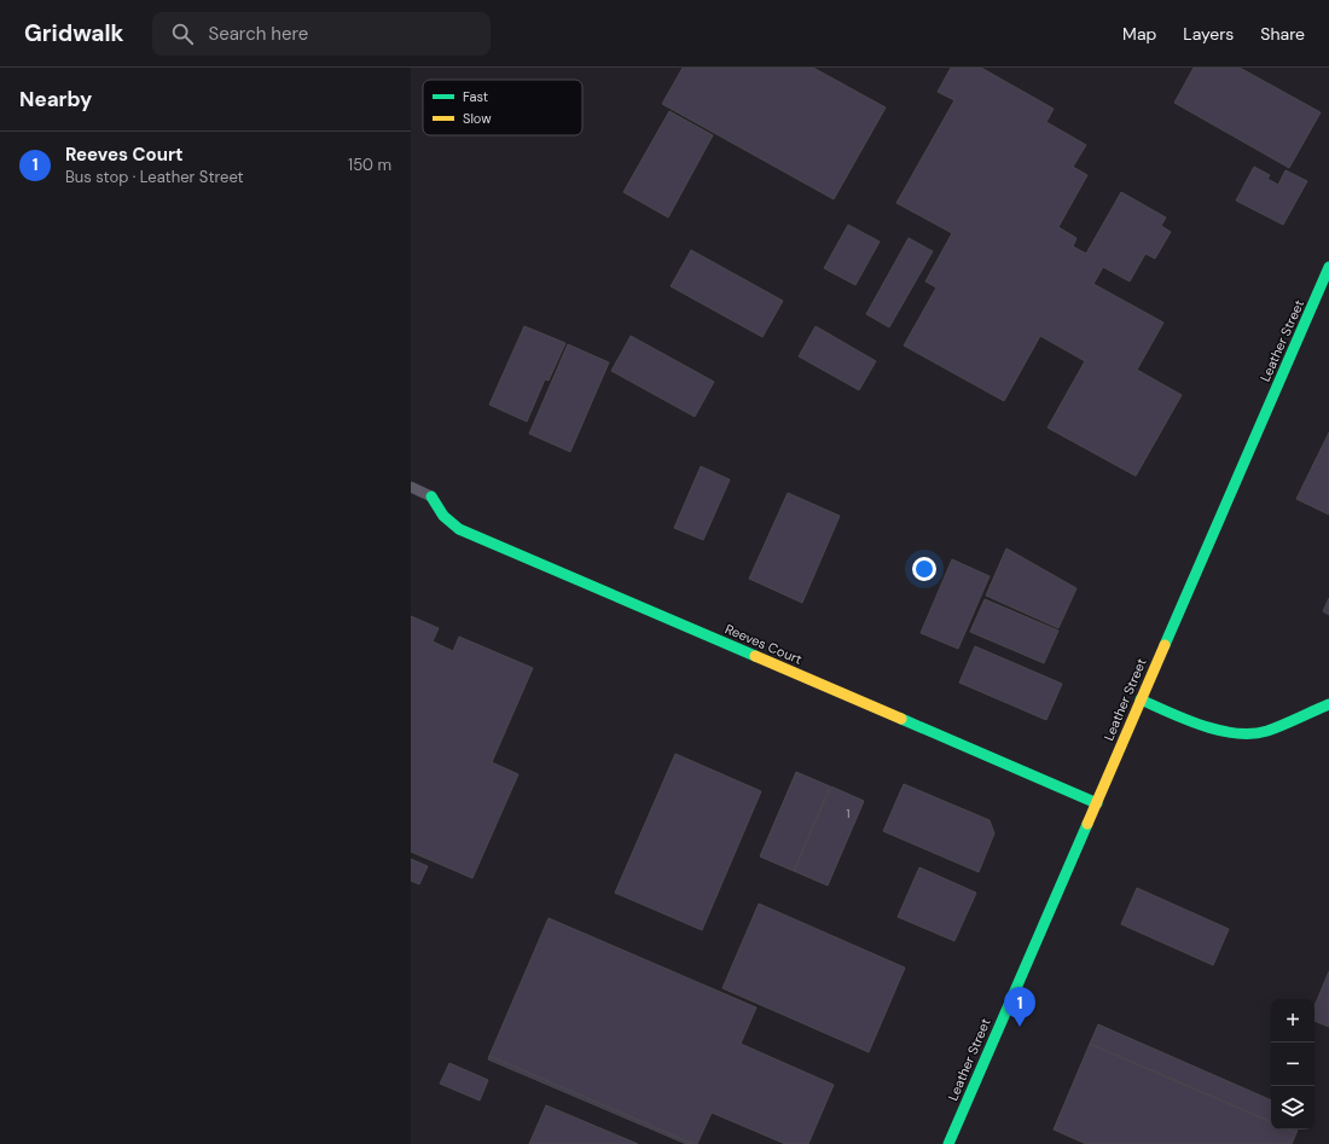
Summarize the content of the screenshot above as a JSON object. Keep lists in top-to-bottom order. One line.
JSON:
{"streets":{"street":["Leather Street","Reeves Court"]},"crossings":[["Leather Street","Reeves Court"]],"house_numbers":["1"],"legend":["Fast","Slow"],"page":{"header":"Gridwalk","search":"Search here","nav":["Map","Layers","Share"],"heading":"Nearby","list":[{"mark":"1","name":"Reeves Court","note":"Bus stop · Leather Street","value":"150 m"}],"pins":"1","map_buttons":["+","−"]}}
